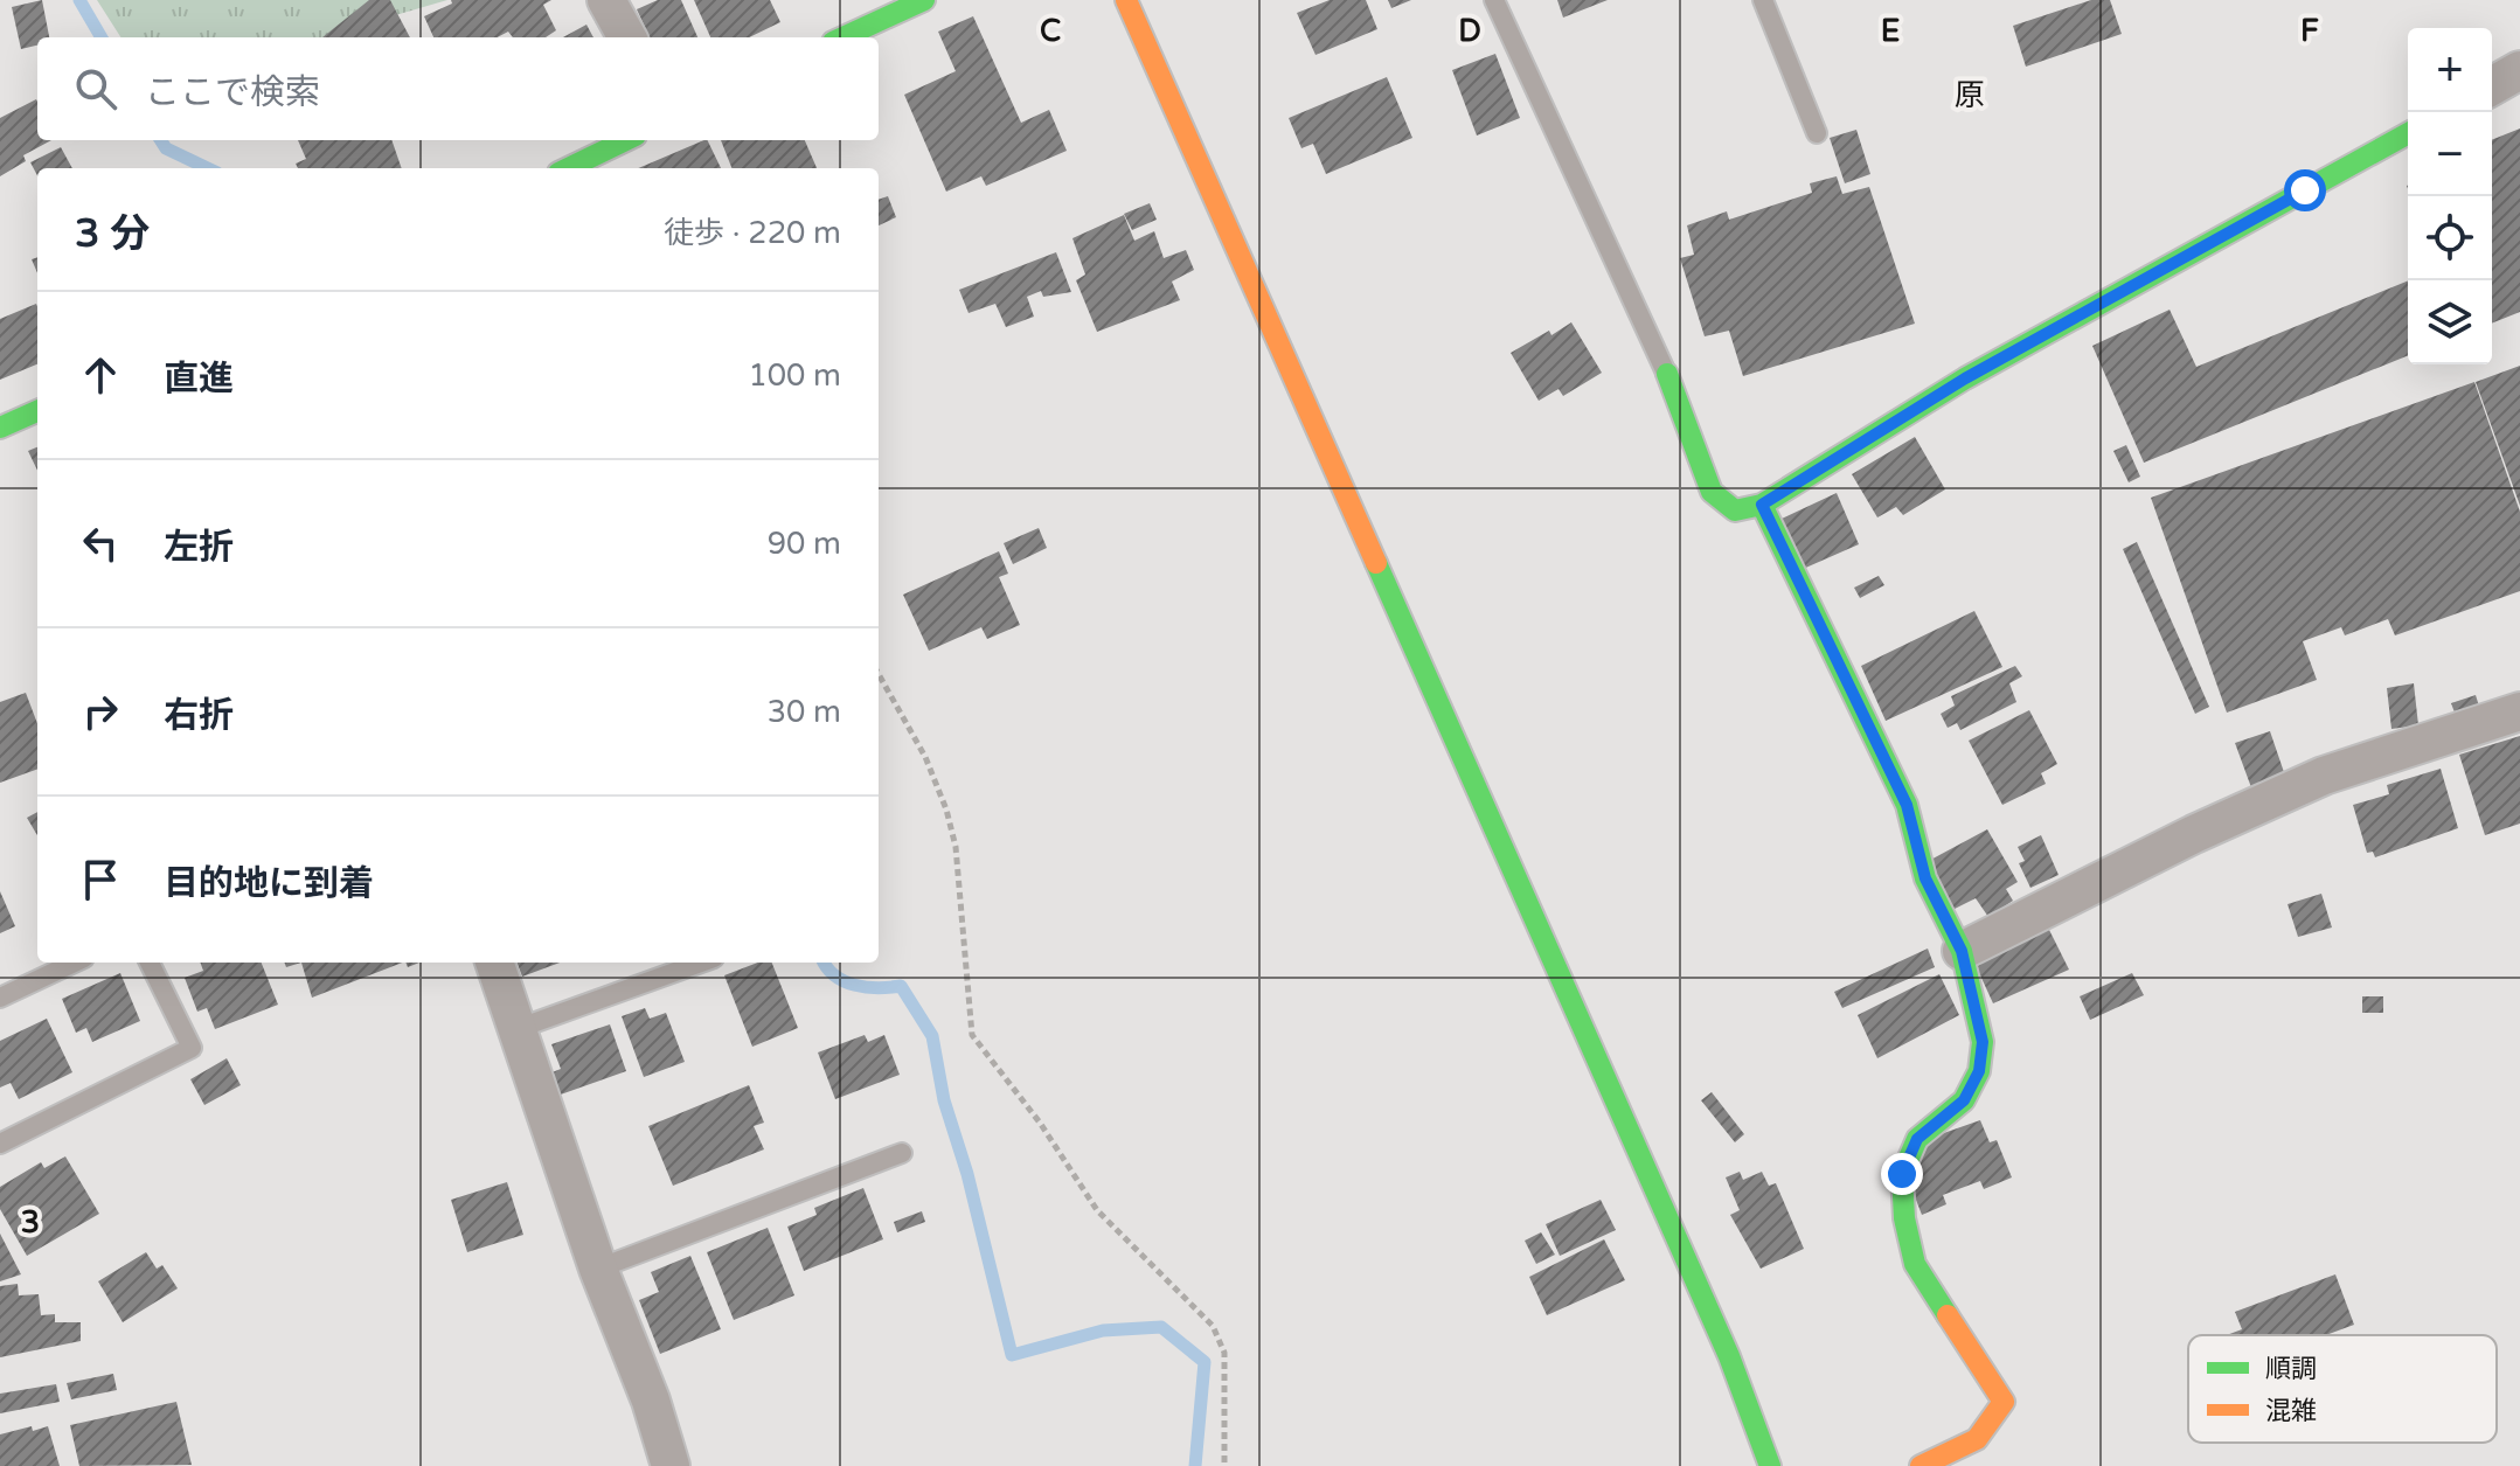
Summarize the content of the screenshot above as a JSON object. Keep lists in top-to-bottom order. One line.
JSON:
{"districts":["原"],"legend":["順調","混雑"],"page":{"map_buttons":["+","−"],"search":"ここで検索","heading":["3 分","徒歩 · 220 m"],"list":[["直進","100 m"],["左折","90 m"],["右折","30 m"],"目的地に到着"]},"grid":{"columns":["C","D","E","F"],"rows":["3"]}}
